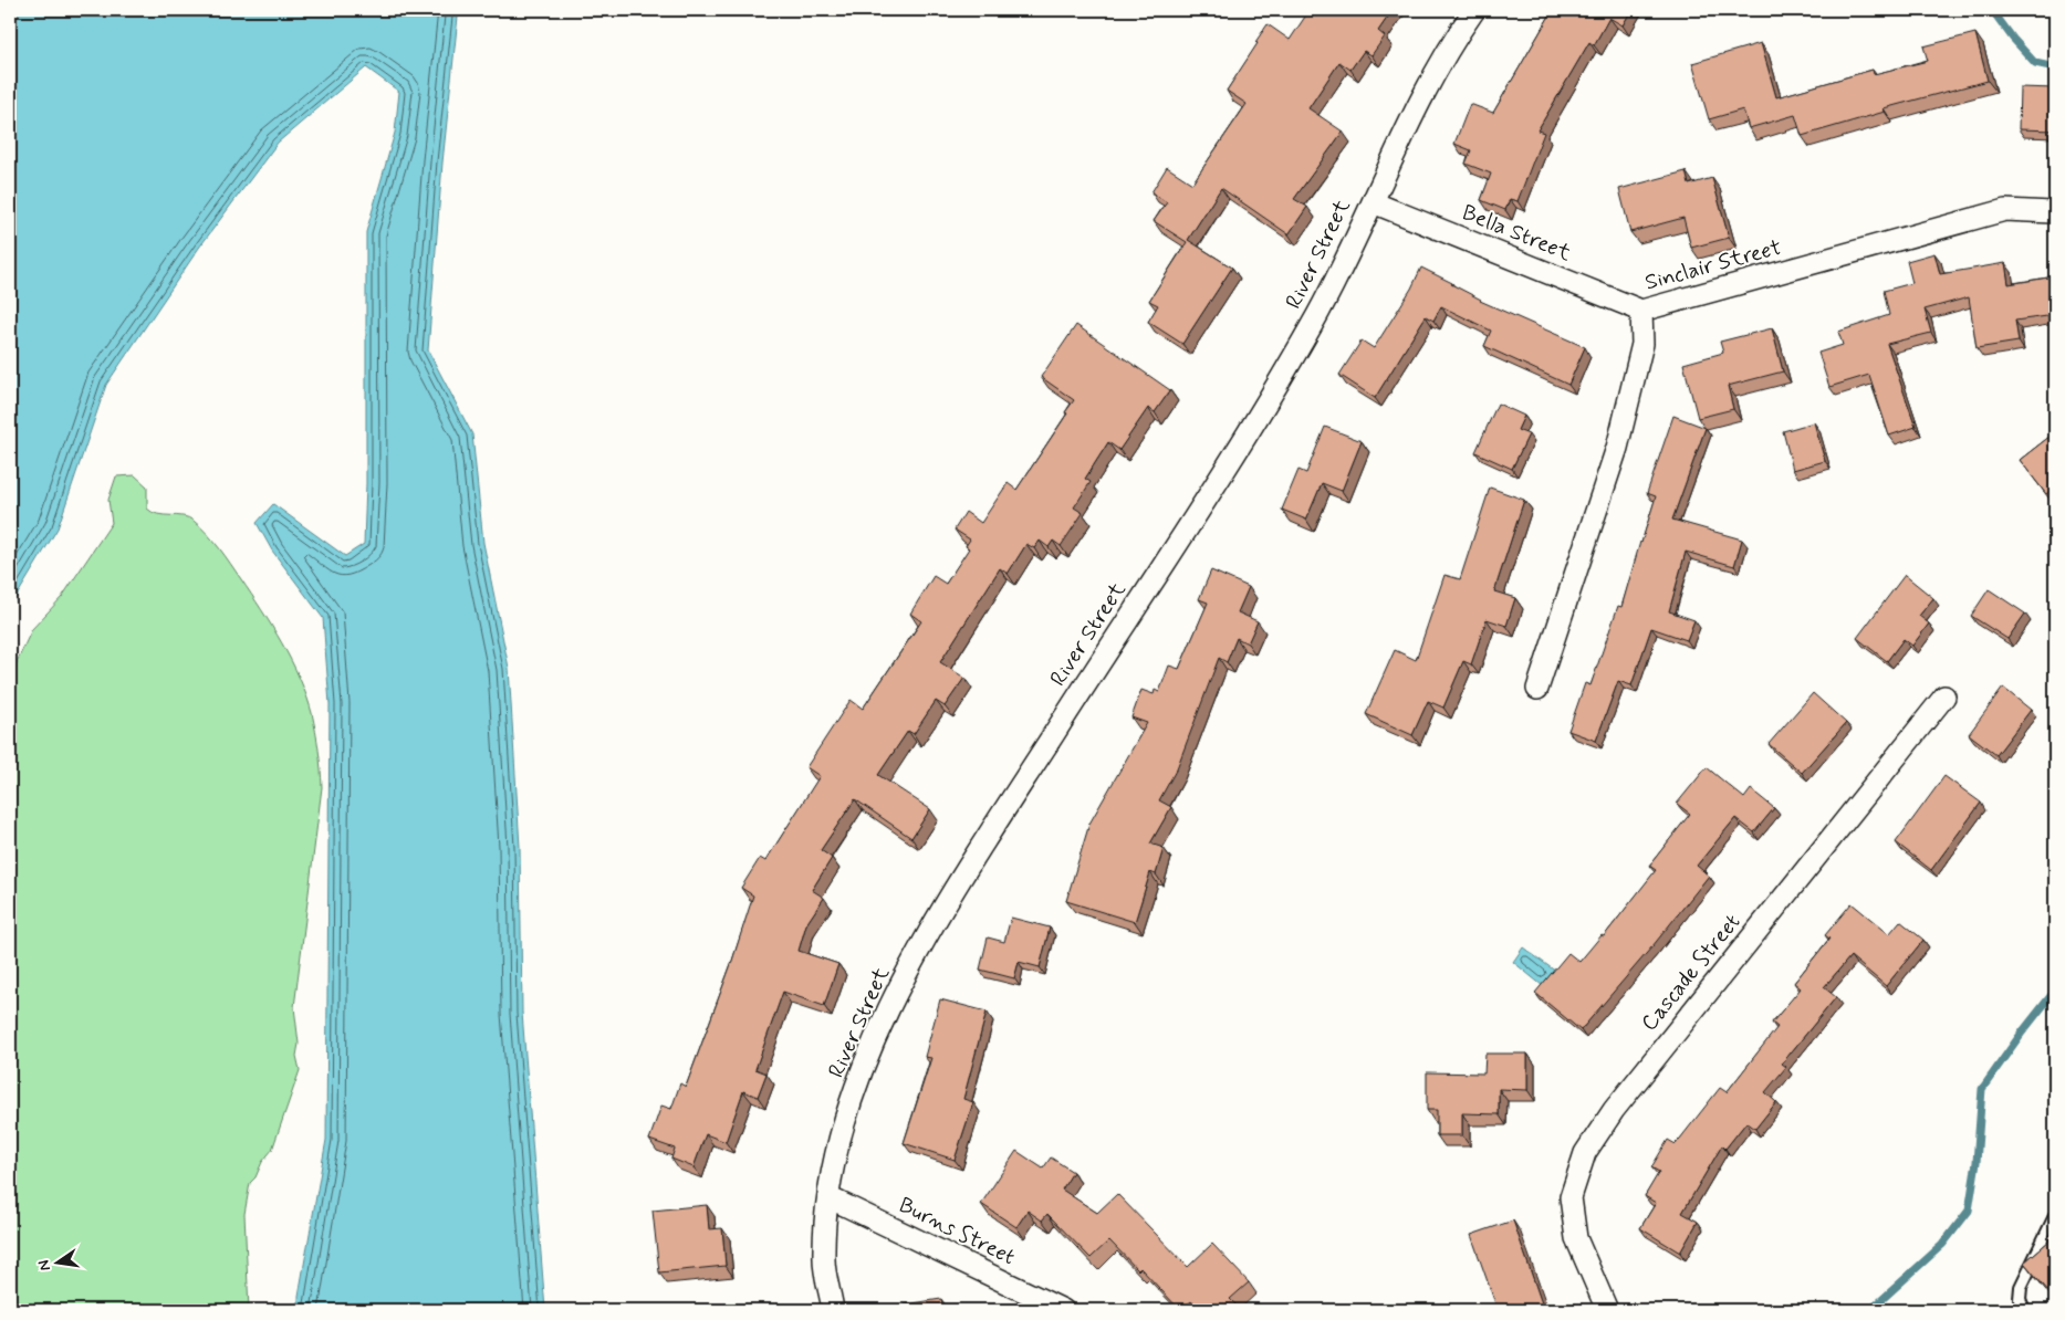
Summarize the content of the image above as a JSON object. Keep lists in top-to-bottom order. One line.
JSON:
{"streets":{"street":["Bella Street","River Street","Sinclair Street","Cascade Street","Burns Street"]},"crossings":[["Bella Street","River Street"],["Bella Street","Sinclair Street"],["River Street","Burns Street"]],"north":"left"}
